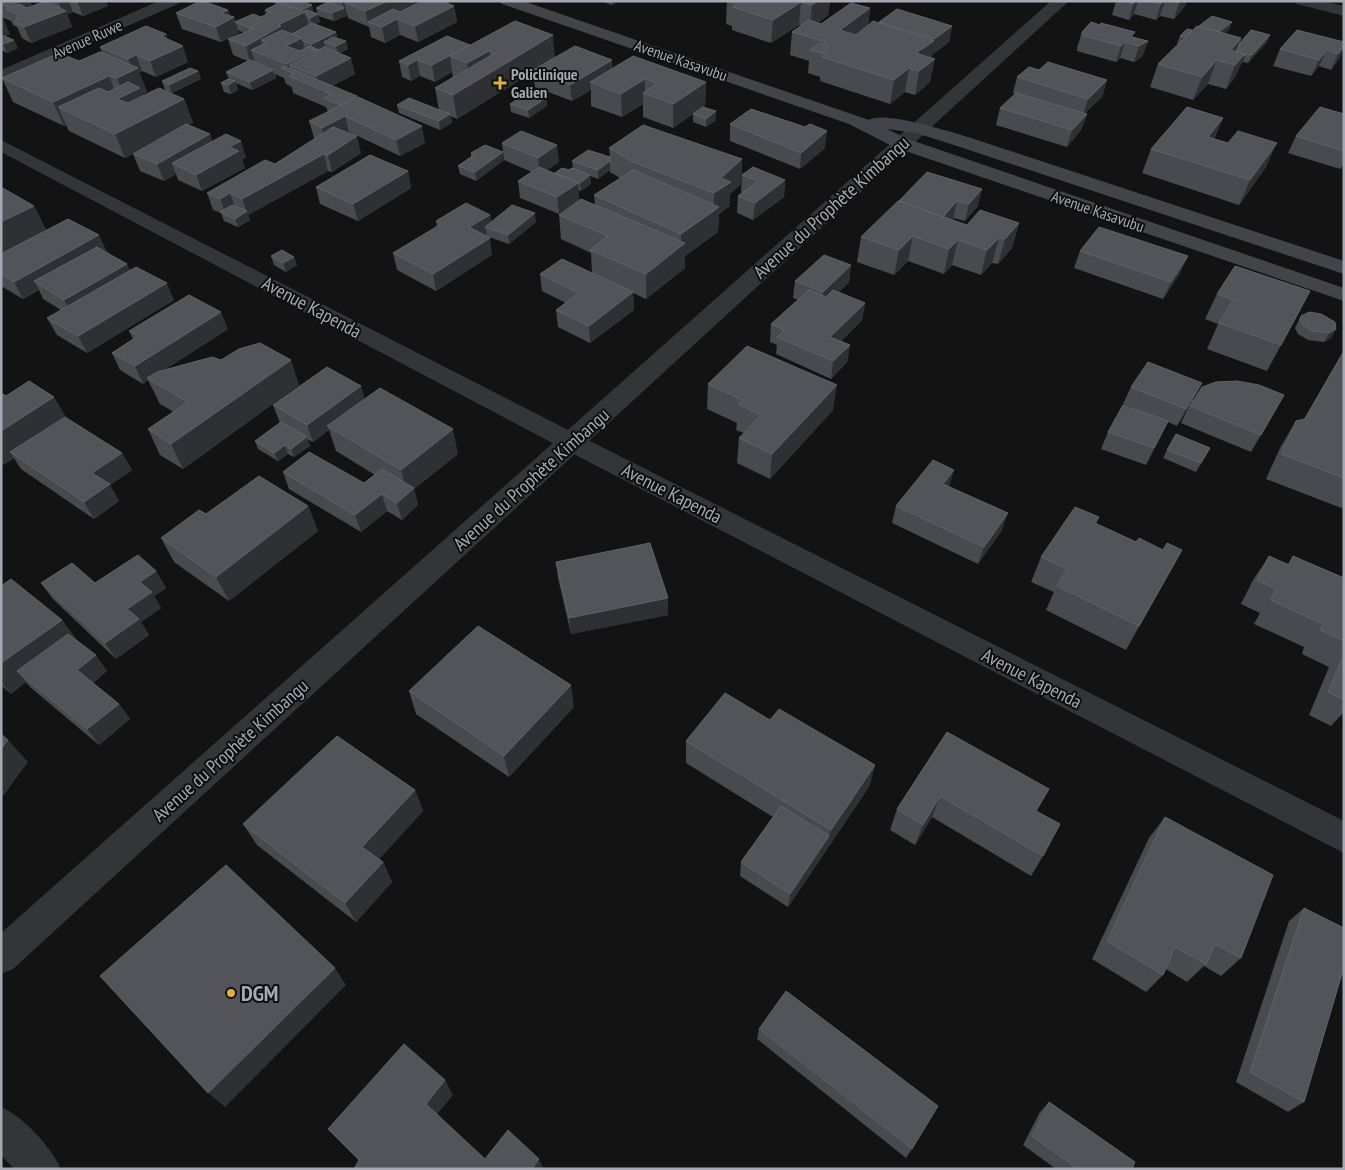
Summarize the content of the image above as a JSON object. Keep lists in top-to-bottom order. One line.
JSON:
{"streets":{"main road":["Avenue Kasavubu"],"street":["Avenue Ruwe","Avenue du Prophète Kimbangu","Avenue Kapenda"]},"crossings":[["Avenue Kasavubu","Avenue du Prophète Kimbangu"],["Avenue du Prophète Kimbangu","Avenue Kapenda"]],"places":{"health":["Policlinique Galien"],"other":["DGM"]}}
